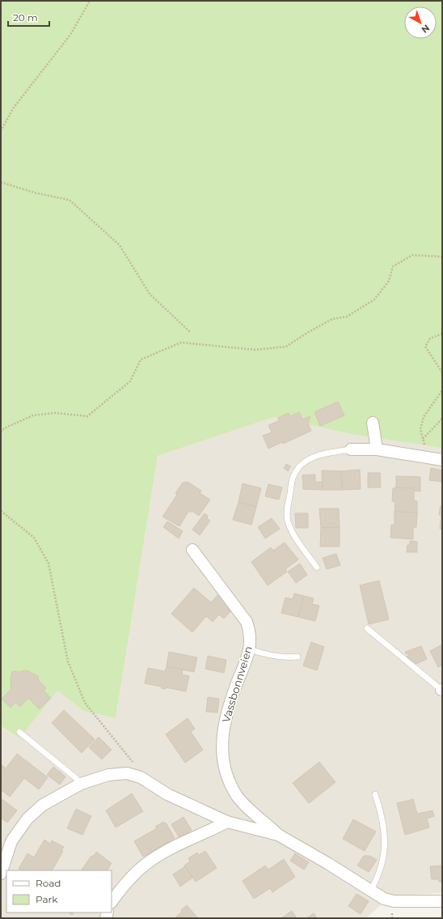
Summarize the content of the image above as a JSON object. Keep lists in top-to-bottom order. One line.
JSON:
{"streets":{"street":["Vassbonnveien"]},"legend":["Road","Park"],"scale_bar":"20 m","north":"bottom right"}
